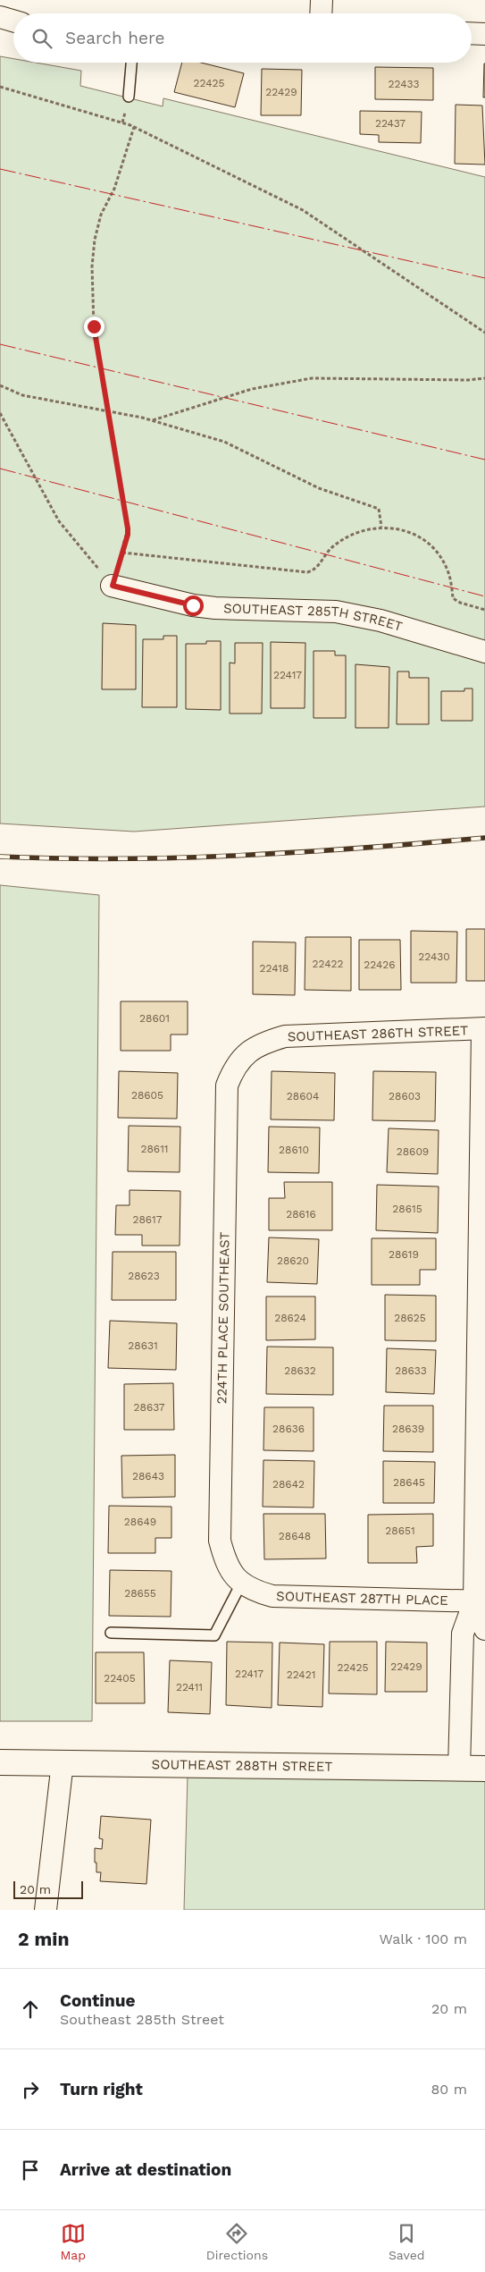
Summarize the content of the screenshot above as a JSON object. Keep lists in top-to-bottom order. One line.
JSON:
{"streets":{"street":["SOUTHEAST 285TH STREET","SOUTHEAST 286TH STREET","224TH PLACE SOUTHEAST","SOUTHEAST 287TH PLACE","SOUTHEAST 288TH STREET"]},"crossings":[["SOUTHEAST 286TH STREET","224TH PLACE SOUTHEAST"],["224TH PLACE SOUTHEAST","SOUTHEAST 287TH PLACE"]],"house_numbers":["22425","22433","22429","22437","22417","22430","22422","22426","22418","28601","28605","28604","28603","28611","28610","28609","28615","28616","28617","28619","28620","28623","28624","28625","28631","28632","28633","28637","28636","28639","28643","28645","28642","28649","28651","28648","28655","22429","22425","22417","22421","22405","22411"],"scale_bar":"20 m","page":{"search":"Search here","scale":"20 m","heading":["2 min","Walk · 100 m"],"list":[["Continue","Southeast 285th Street","20 m"],["Turn right","80 m"],"Arrive at destination"],"nav":["Map","Directions","Saved"]}}
